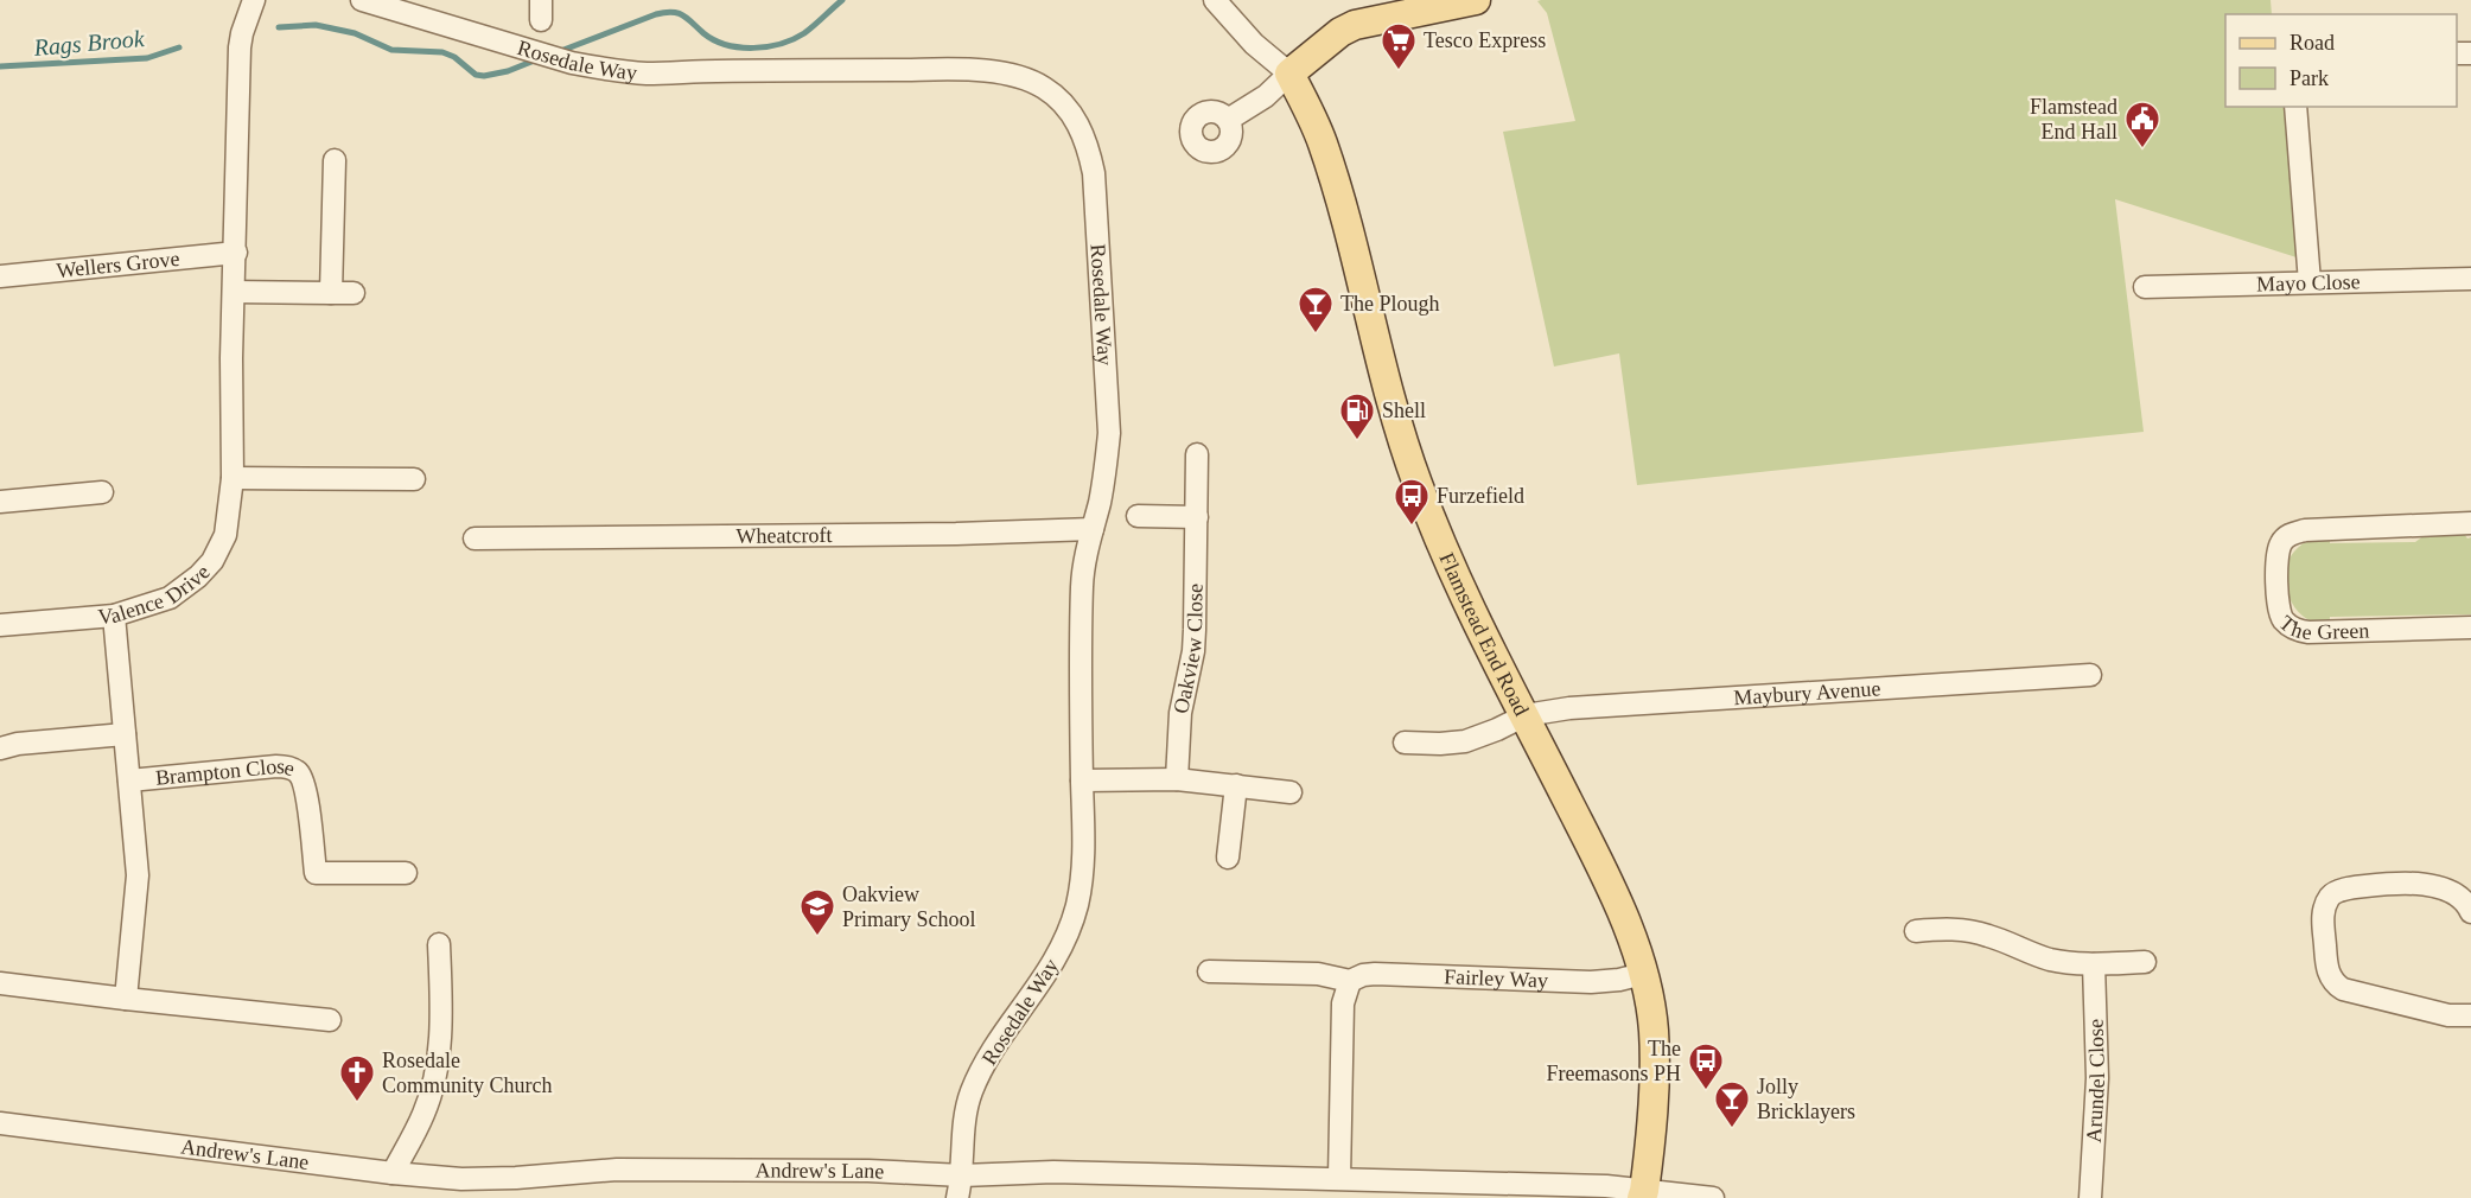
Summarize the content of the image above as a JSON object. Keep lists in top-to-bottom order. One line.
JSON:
{"streets":{"main road":["Flamstead End Road"],"street":["Rosedale Way","Wellers Grove","Mayo Close","Wheatcroft","Valence Drive","The Green","Oakview Close","Maybury Avenue","Brampton Close","Fairley Way","Arundel Close","Andrew's Lane"]},"crossings":[["Rosedale Way","Wheatcroft"],["Rosedale Way","Andrew's Lane"],["Wellers Grove","Valence Drive"],["Valence Drive","Brampton Close"],["Flamstead End Road","Maybury Avenue"],["Flamstead End Road","Fairley Way"],["Flamstead End Road","Andrew's Lane"]],"water":["Rags Brook"],"places":{"supermarket":["Tesco Express"],"public building":["Flamstead End Hall"],"bar":["The Plough","Jolly Bricklayers"],"fuel station":["Shell"],"bus stop":["Furzefield","The Freemasons PH"],"school or university":["Oakview Primary School"],"church":["Rosedale Community Church"]},"legend":["Road","Park"]}
